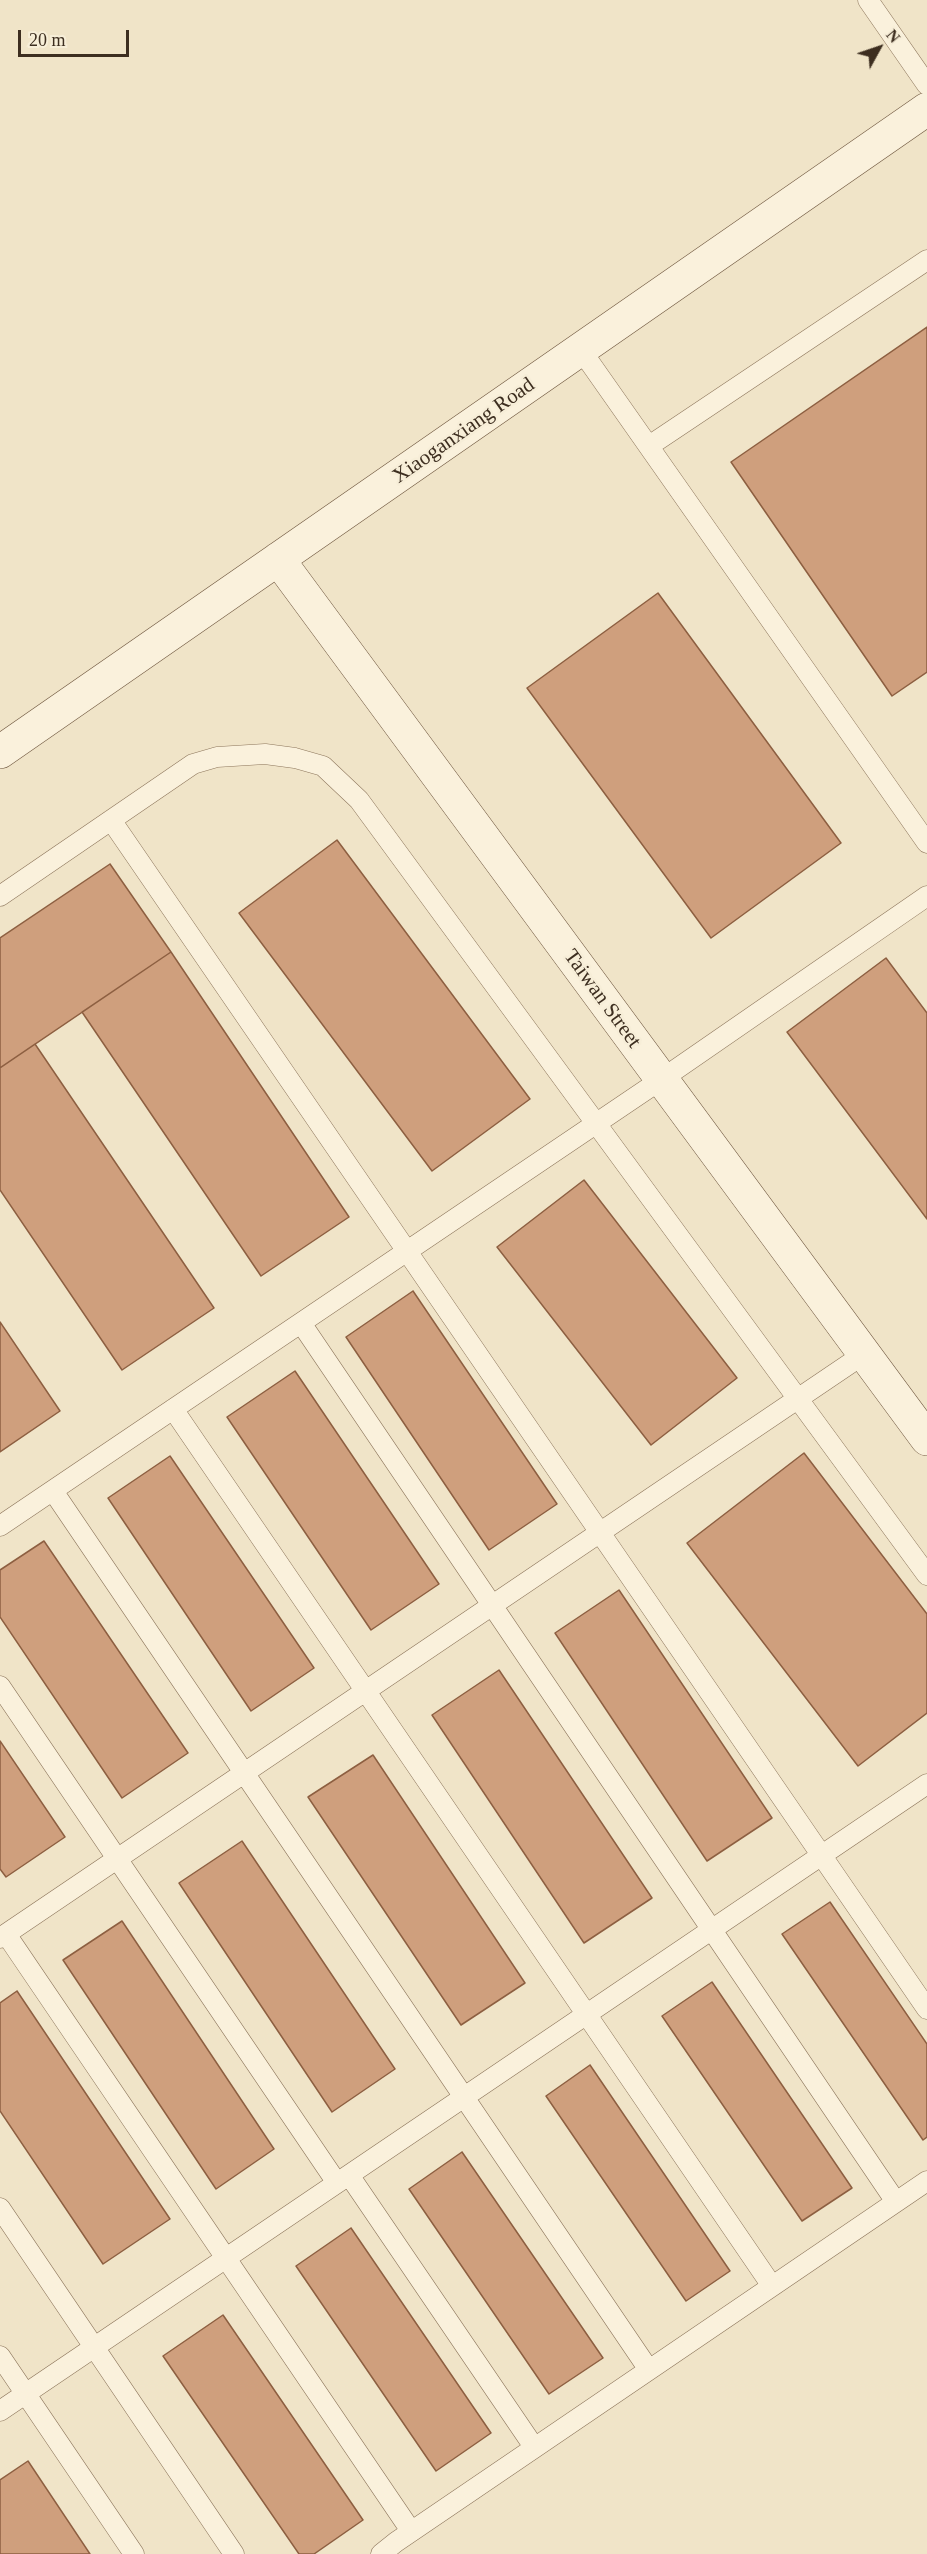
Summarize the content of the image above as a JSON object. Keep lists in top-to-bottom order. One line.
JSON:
{"streets":{"main road":["Xiaoganxiang Road","Taiwan Street"]},"crossings":[["Xiaoganxiang Road","Taiwan Street"]],"scale_bar":"20 m","north":"top right"}
